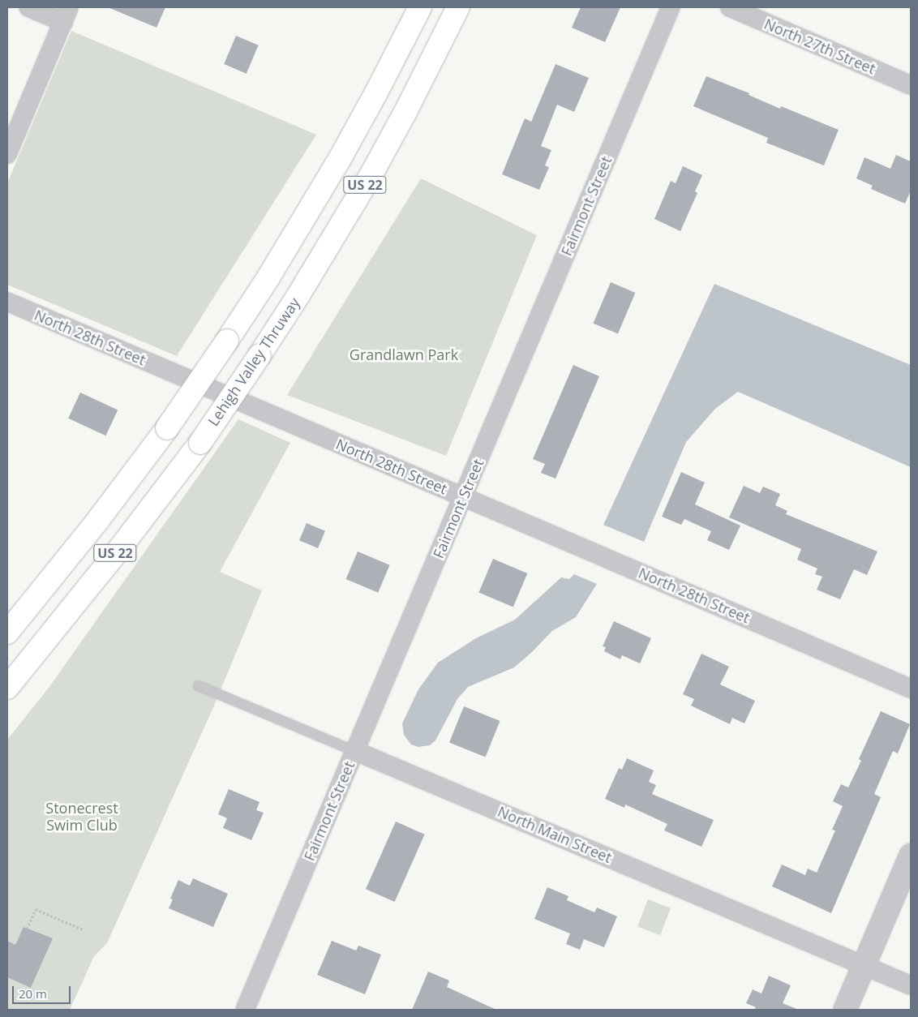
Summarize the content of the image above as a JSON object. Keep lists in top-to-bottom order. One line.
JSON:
{"streets":{"highway":["US 22","Lehigh Valley Thruway"],"street":["North 27th Street","Fairmont Street","North 28th Street","North Main Street"]},"crossings":[["Fairmont Street","North 28th Street"],["Fairmont Street","North Main Street"]],"parks":["Grandlawn Park","Stonecrest Swim Club"],"scale_bar":"20 m"}
